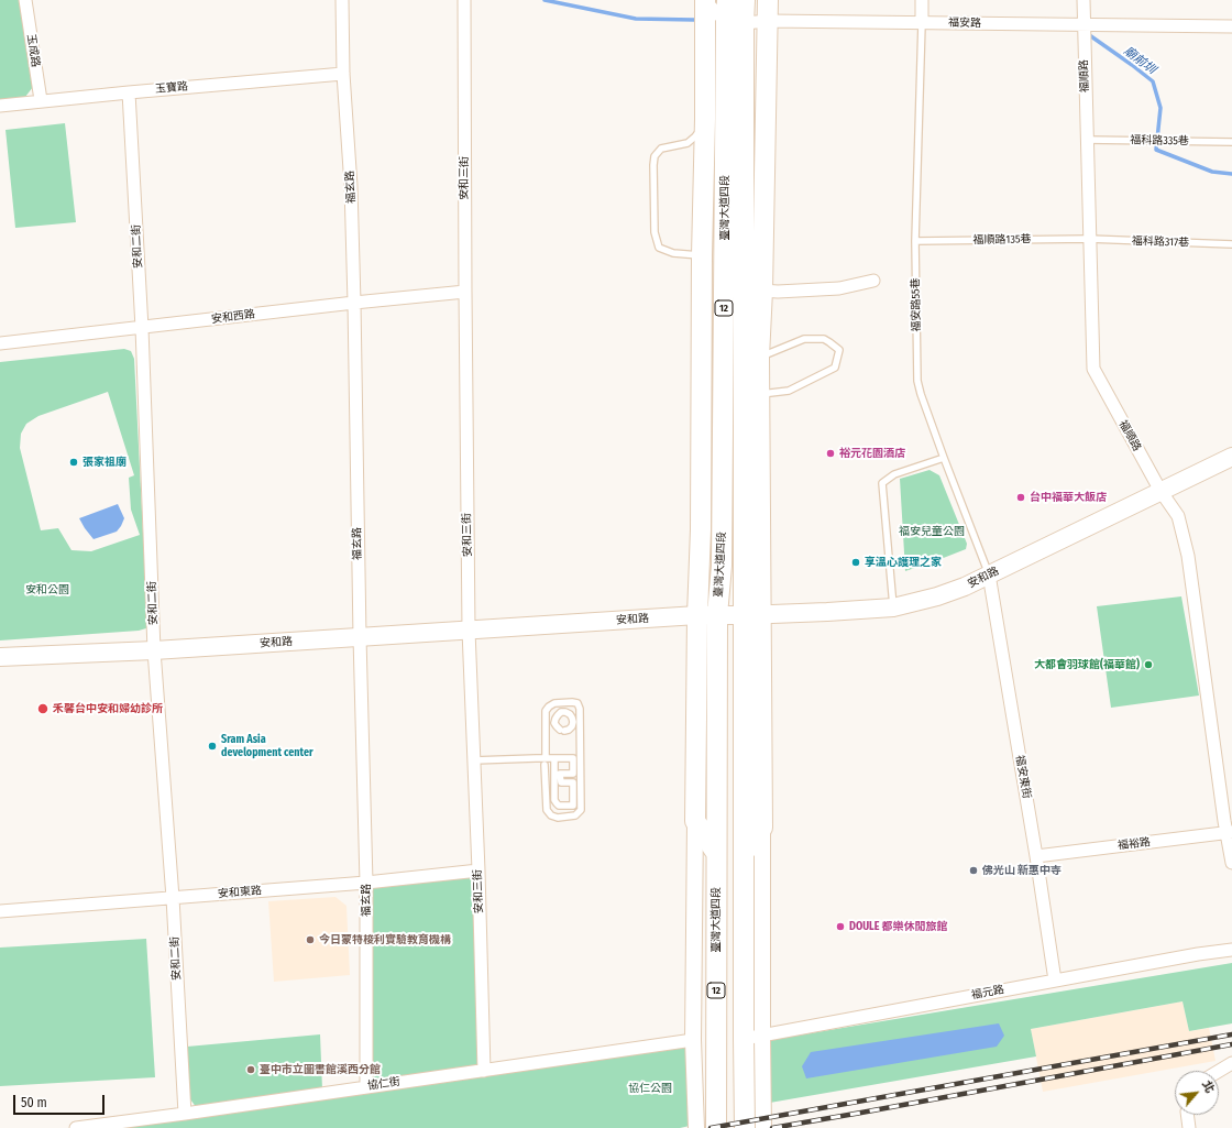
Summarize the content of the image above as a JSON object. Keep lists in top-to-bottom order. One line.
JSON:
{"streets":{"main road":["臺灣大道四段","12","安和路"],"street":["福安路","玉成路","福順路","玉寶路","安和三街","福玄路","安和二街","安和西路","福安東街","福裕路","安和東路","福元路","協仁街"],"lane":["福科路335巷","福順路135巷","福科路317巷","福安路55巷"]},"crossings":[["福安路","福順路"],["福安路","臺灣大道四段"],["福安路","福安路55巷"],["玉成路","玉寶路"],["福順路","福科路335巷"],["福順路","福順路135巷"],["福順路","福科路317巷"],["福順路","安和路"],["福順路","福裕路"],["玉寶路","福玄路"],["玉寶路","安和二街"],["安和三街","安和西路"],["安和三街","安和路"],["安和三街","安和東路"],["安和三街","協仁街"],["福玄路","安和西路"],["福玄路","安和路"],["福玄路","安和東路"],["福玄路","協仁街"],["臺灣大道四段","安和路"],["臺灣大道四段","福元路"],["臺灣大道四段","協仁街"],["福順路135巷","福科路317巷"],["福順路135巷","福安路55巷"],["安和二街","安和西路"],["安和二街","安和路"],["安和二街","安和東路"],["安和二街","協仁街"],["福安路55巷","安和路"],["福安路55巷","福安東街"],["安和路","福安東街"],["福安東街","福裕路"],["福安東街","福元路"]],"water":["廟前圳"],"parks":["福安兒童公園","安和公園","協仁公園"],"places":["裕元花園酒店","張家祖廟","台中福華大飯店","享溫心護理之家","大都會羽球館(福華館)","禾馨台中安和婦幼診所","Sram Asia development center","佛光山 新惠中寺","DOULE 都樂休閒旅館","今日蒙特梭利實驗教育機構","臺中市立圖書館溪西分館"],"scale_bar":"50 m","north":"top right"}
